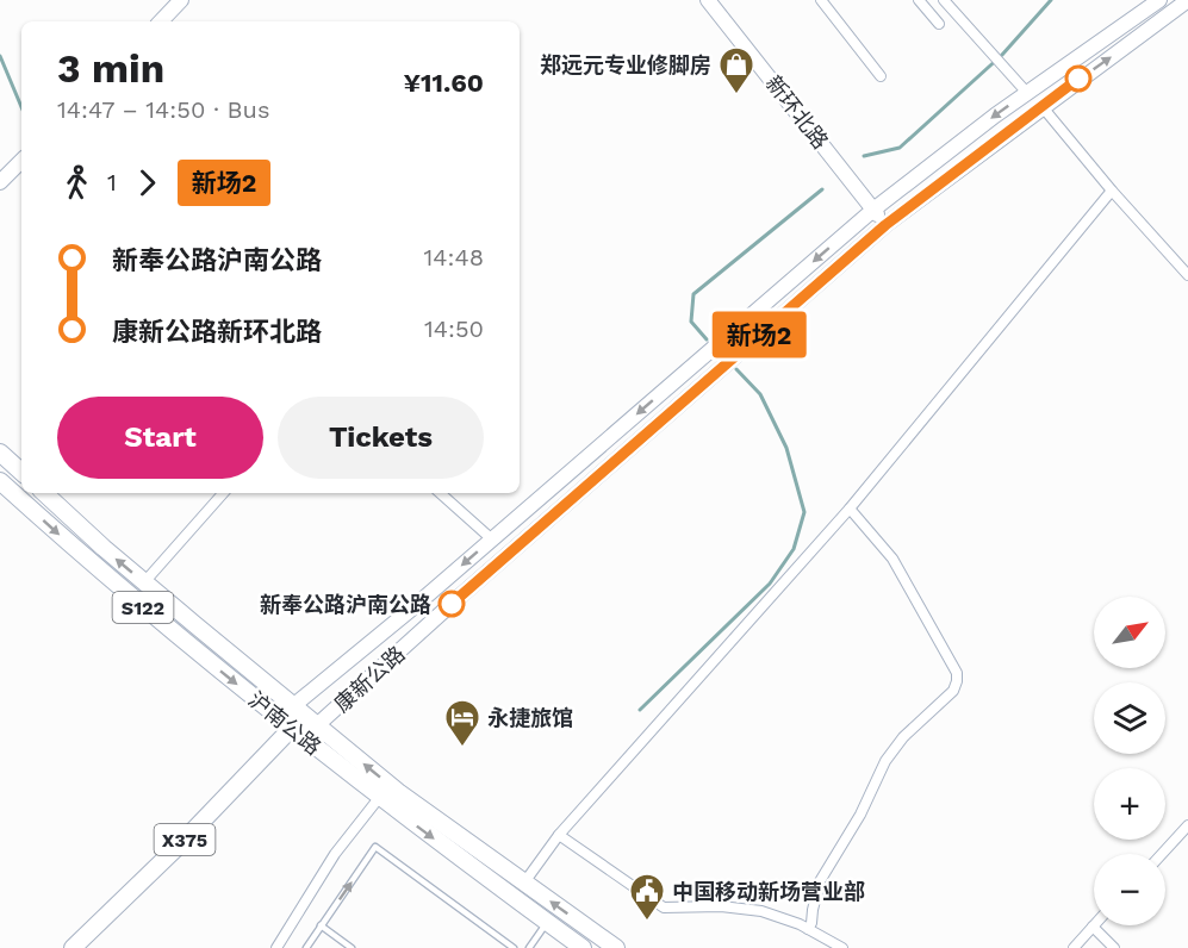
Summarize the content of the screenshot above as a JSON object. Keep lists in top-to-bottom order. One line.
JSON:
{"streets":{"main road":["新环北路","S122","康新公路","沪南公路","X375"]},"crossings":[["新环北路","康新公路"],["康新公路","沪南公路"],["康新公路","X375"],["沪南公路","X375"]],"places":{"shop":["郑远元专业修脚房"],"other":["新奉公路沪南公路"],"hotel":["永捷旅馆"],"public building":["中国移动新场营业部"]},"lines":["bus line 新场2"],"north":"top right","page":{"on_map":"新场2","heading":["3 min","14:47 – 14:50 · Bus","¥11.60"],"legs":["1","新场2"],"list":[{"name":"新奉公路沪南公路","value":"14:48"},{"name":"康新公路新环北路","value":"14:50"}],"buttons":["Start","Tickets"],"map_buttons":["+","−"]}}
